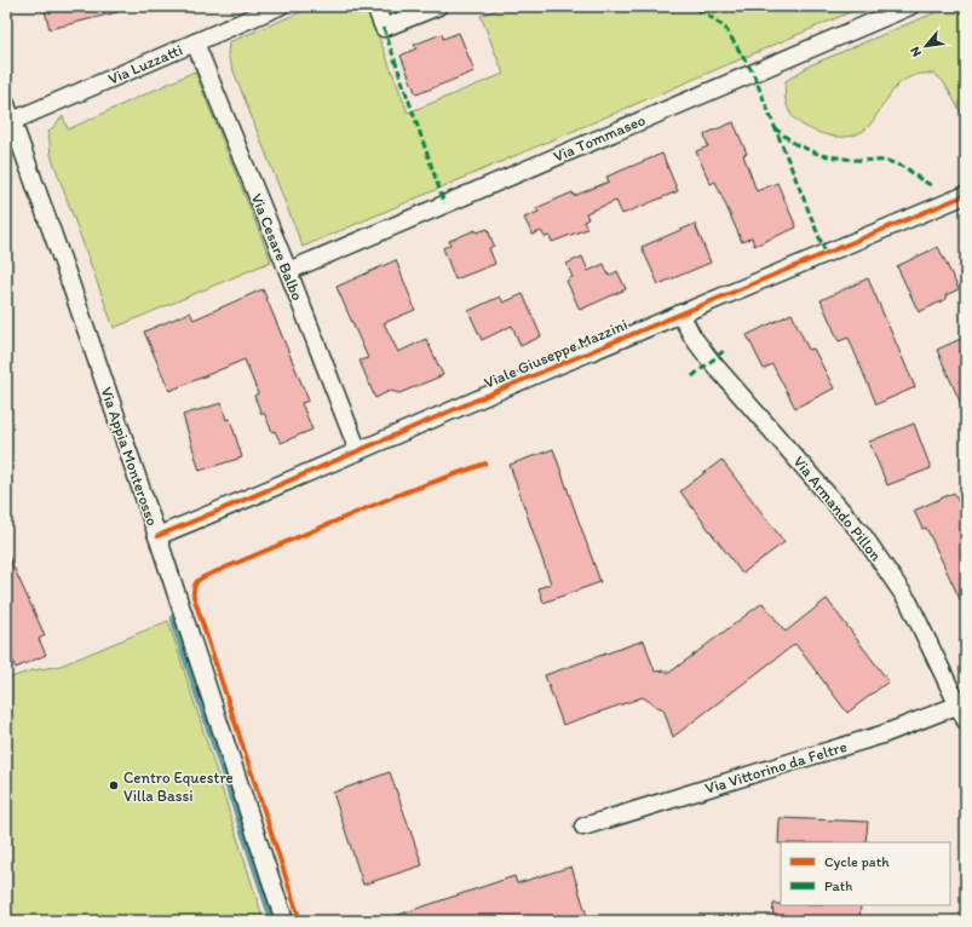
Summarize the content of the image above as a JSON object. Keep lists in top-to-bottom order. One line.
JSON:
{"streets":{"street":["Via Luzzatti","Via Tommaseo","Via Cesare Balbo","Viale Giuseppe Mazzini","Via Appia Monterosso","Via Armando Pillon","Via Vittorino da Feltre"]},"crossings":[["Via Luzzatti","Via Cesare Balbo"],["Via Luzzatti","Via Appia Monterosso"],["Via Tommaseo","Via Cesare Balbo"],["Via Cesare Balbo","Viale Giuseppe Mazzini"],["Viale Giuseppe Mazzini","Via Appia Monterosso"],["Viale Giuseppe Mazzini","Via Armando Pillon"],["Via Armando Pillon","Via Vittorino da Feltre"]],"places":["Centro Equestre Villa Bassi"],"legend":["Cycle path","Path"],"north":"bottom left"}
